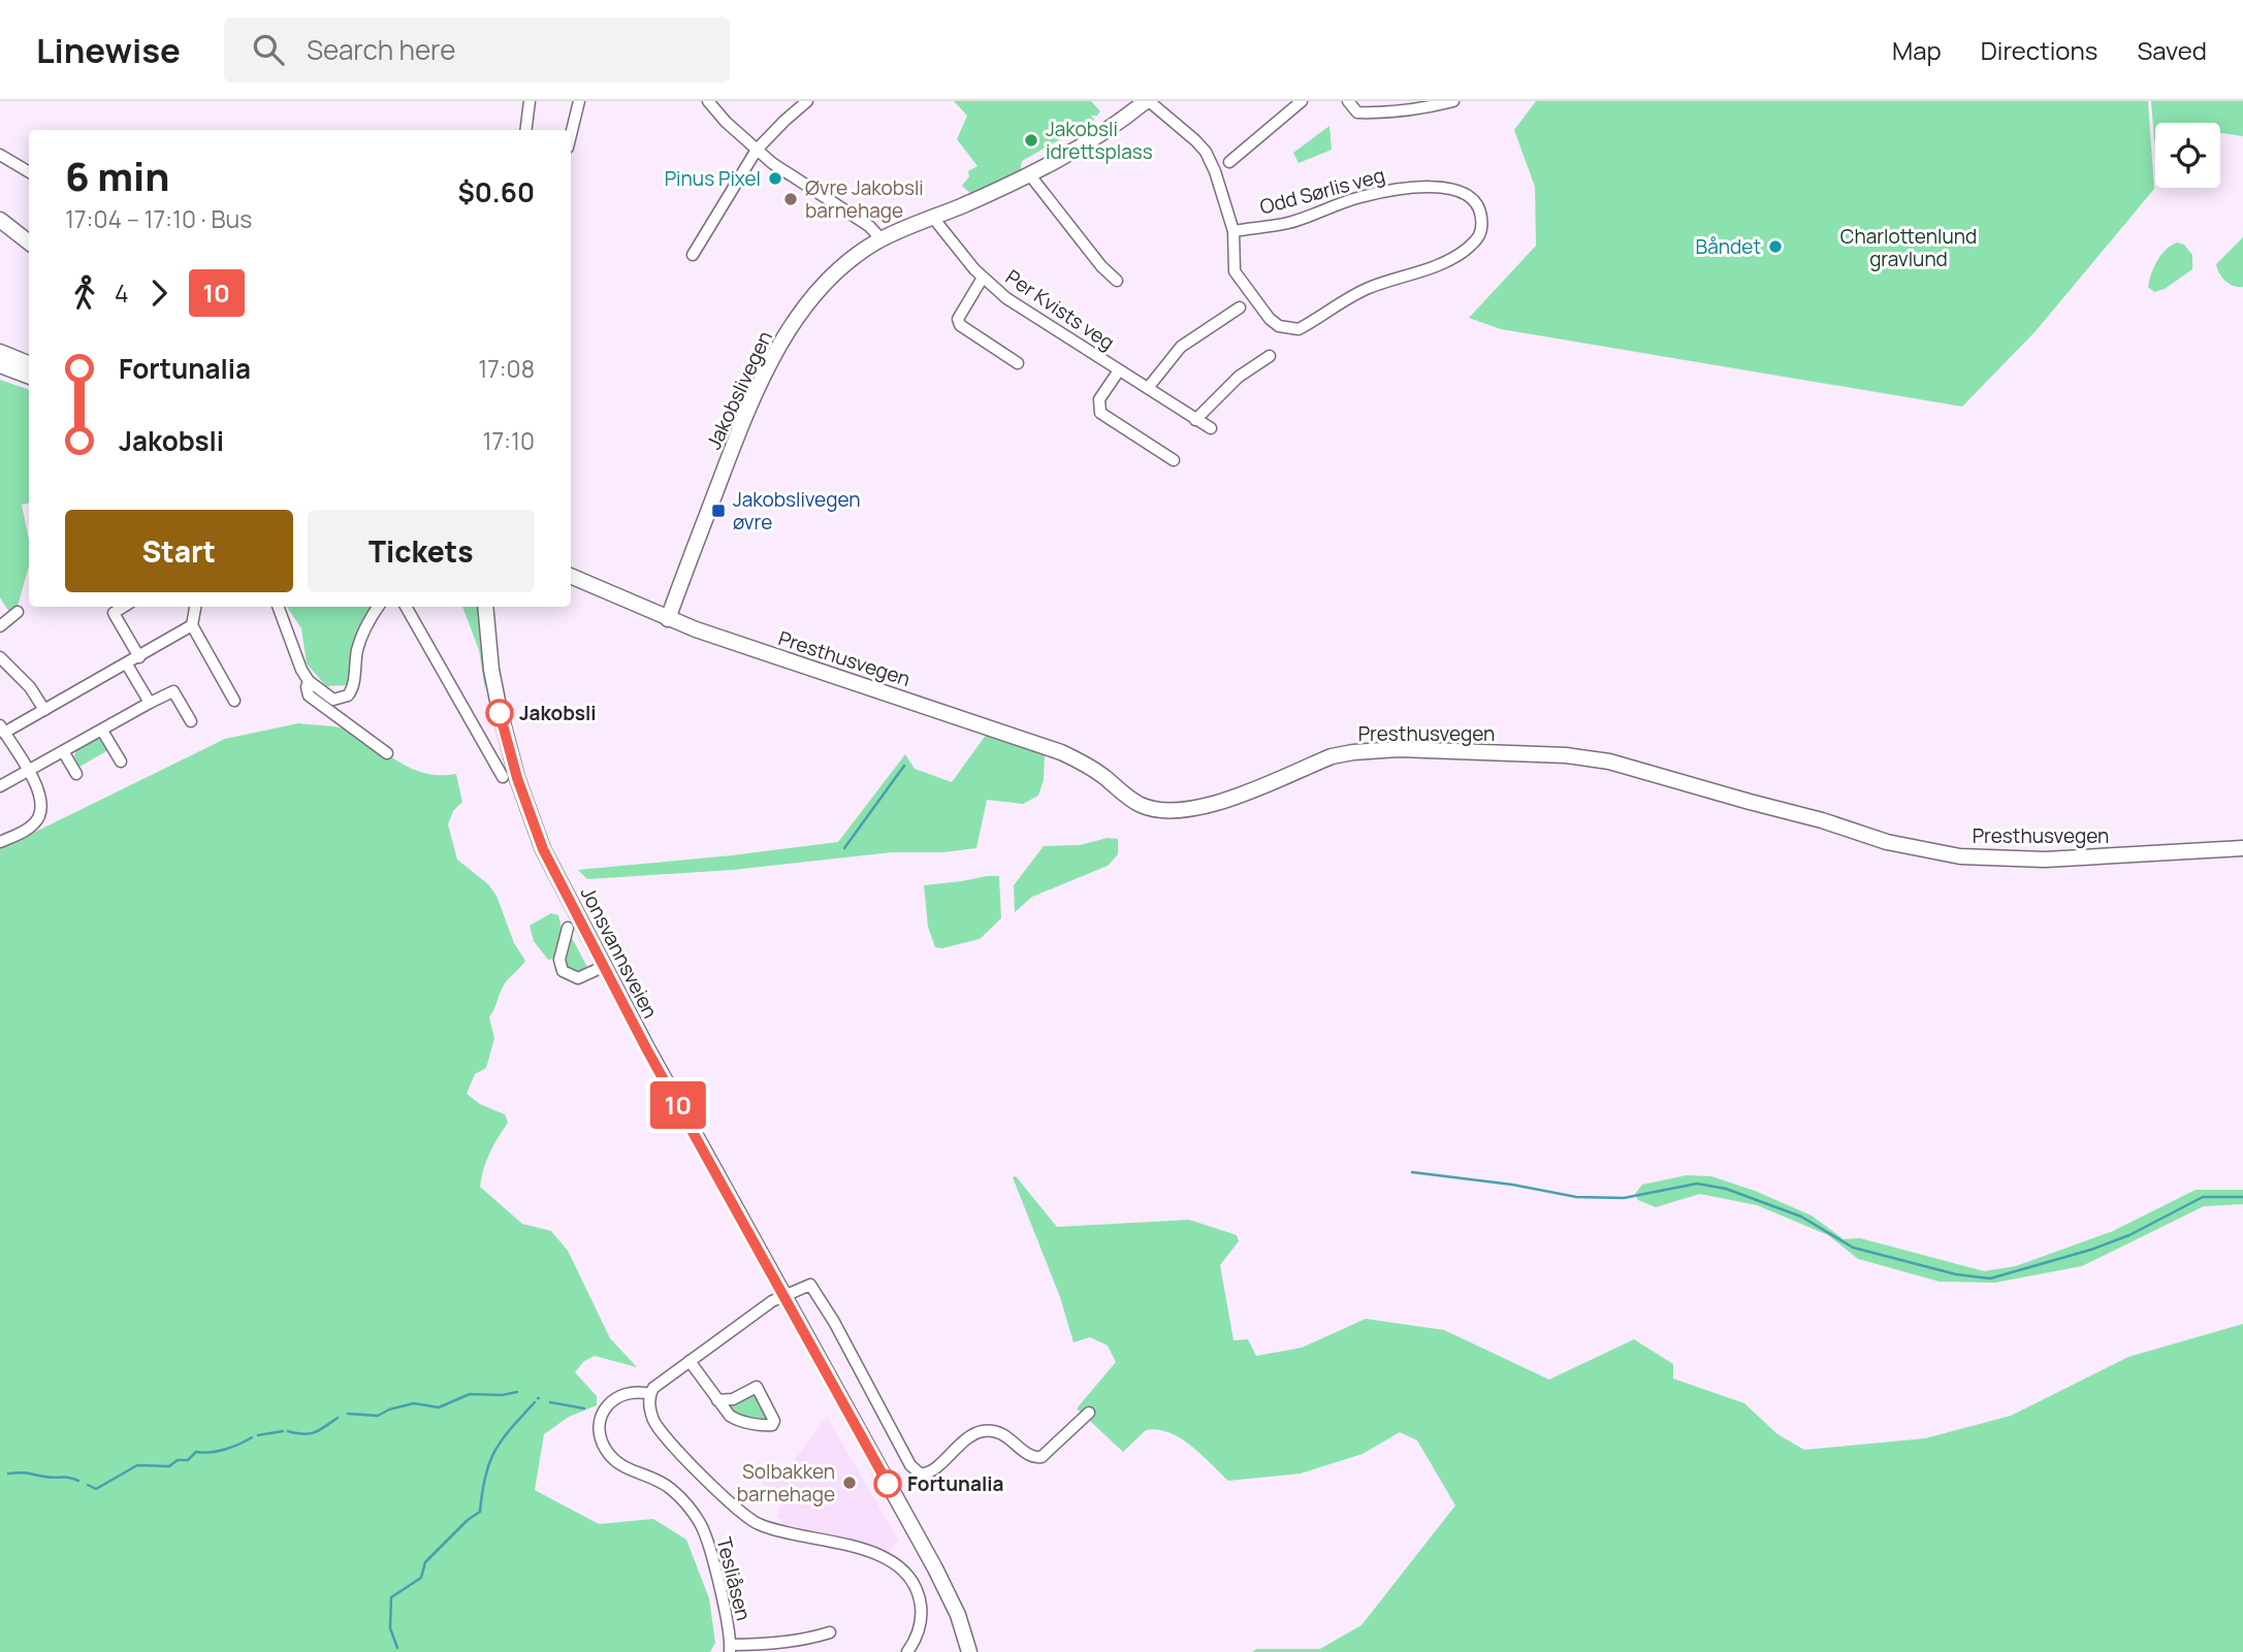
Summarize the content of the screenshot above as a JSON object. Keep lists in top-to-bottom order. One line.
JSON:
{"streets":{"street":["Odd Sørlis veg","Per Kvists veg","Jakobslivegen","Presthusvegen","Jonsvannsveien","Tesliåsen"]},"crossings":[["Odd Sørlis veg","Jakobslivegen"],["Per Kvists veg","Jakobslivegen"],["Jakobslivegen","Presthusvegen"]],"parks":["Charlottenlund gravlund"],"places":{"other":["Jakobsli idrettsplass","Pinus Pixel","Øvre Jakobsli barnehage","Båndet","Jakobsli","Solbakken barnehage","Fortunalia"],"transit":["Jakobslivegen øvre"]},"lines":["bus line 10"],"page":{"header":"Linewise","search":"Search here","nav":["Map","Directions","Saved"],"on_map":"10","heading":["6 min","17:04 – 17:10 · Bus","$0.60"],"legs":["4","10"],"list":[{"name":"Fortunalia","value":"17:08"},{"name":"Jakobsli","value":"17:10"}],"buttons":["Start","Tickets"]}}
